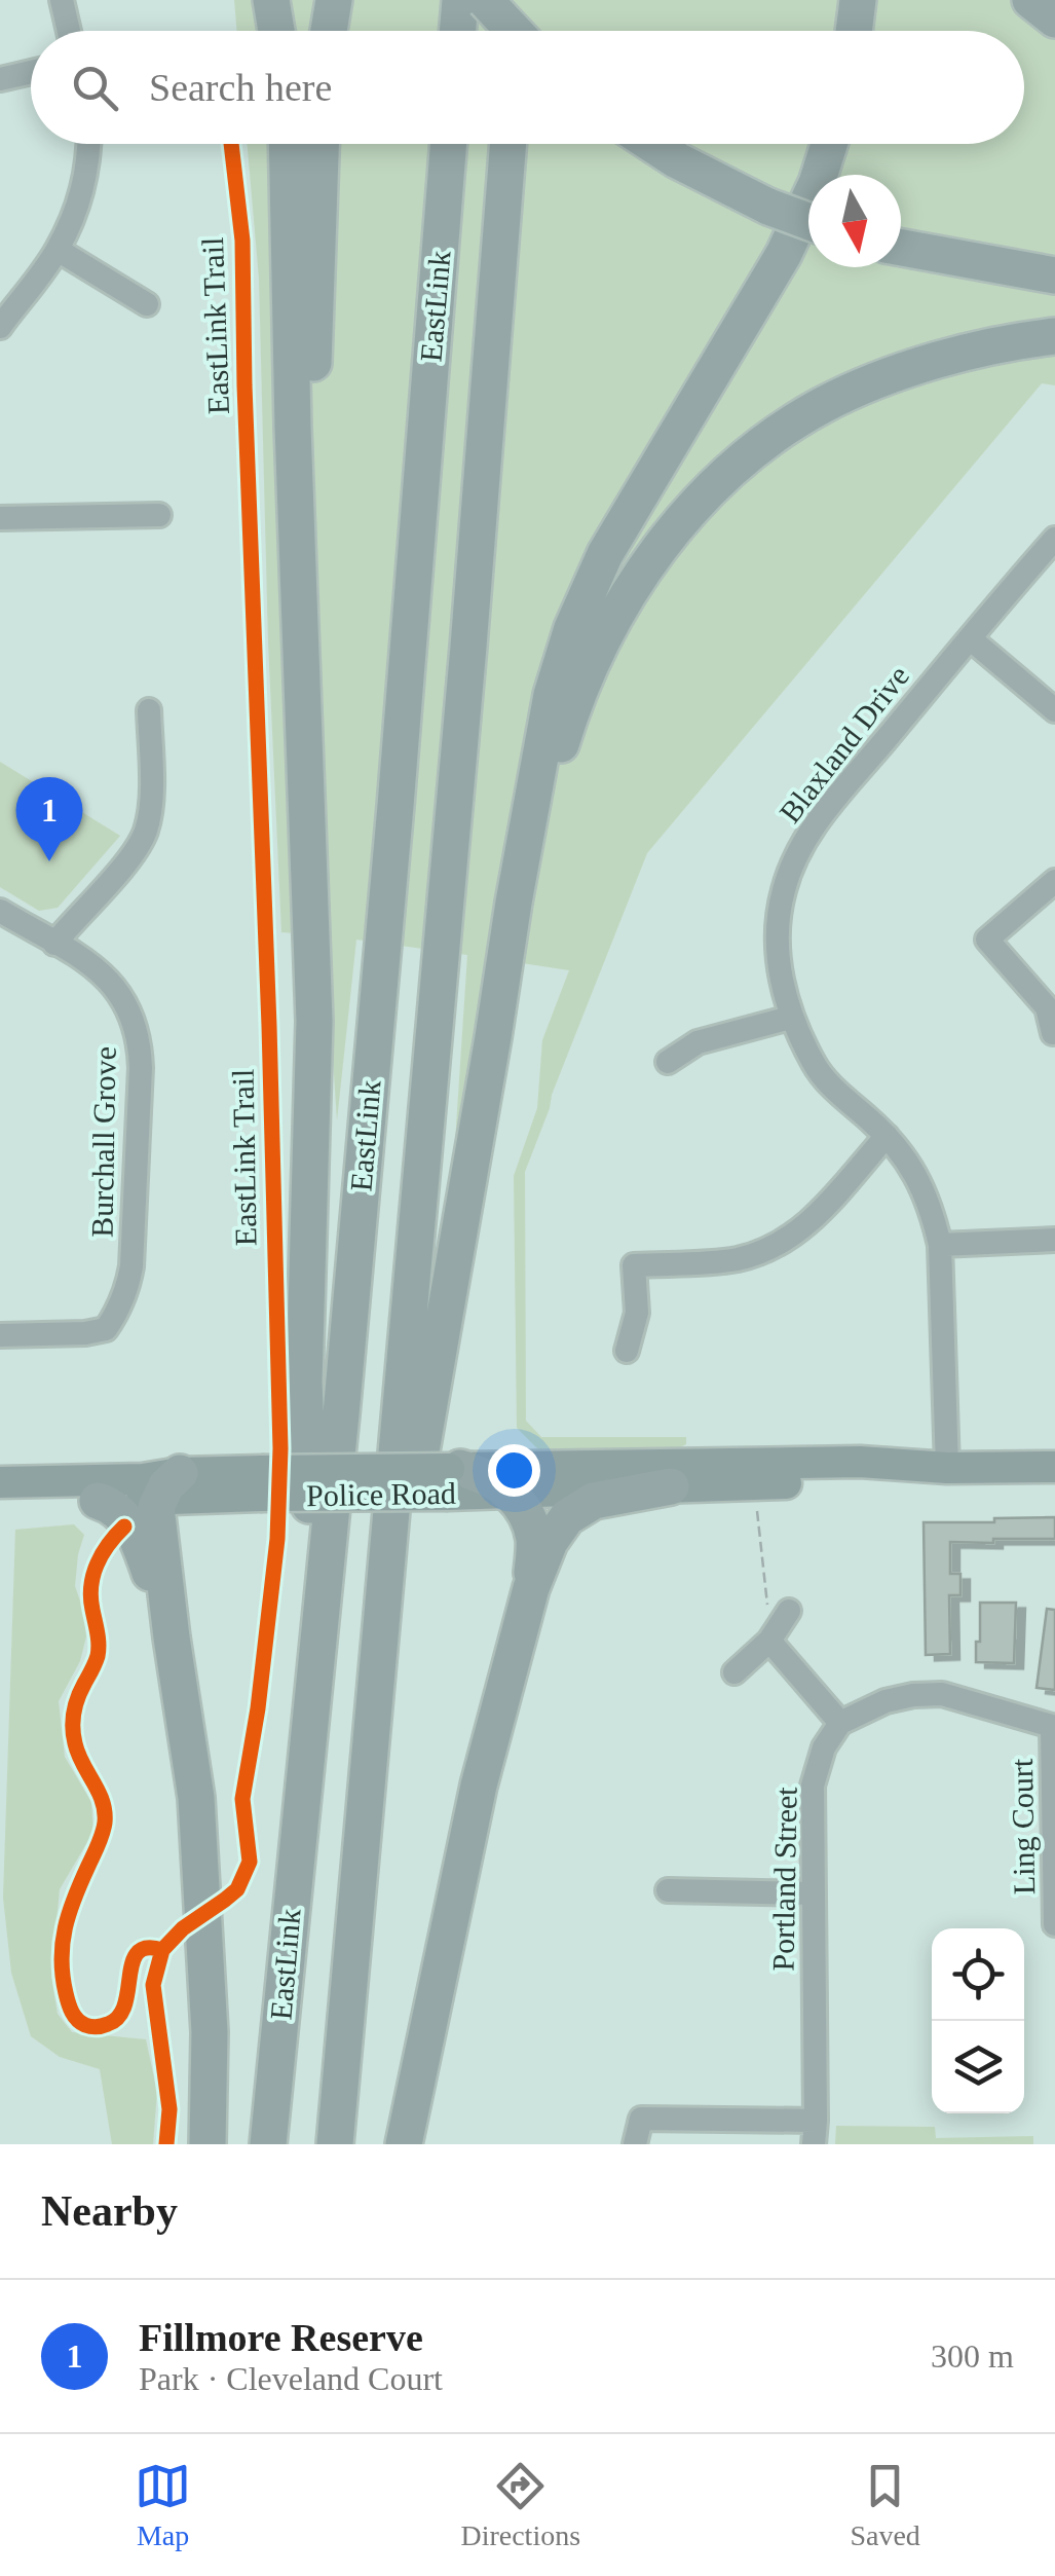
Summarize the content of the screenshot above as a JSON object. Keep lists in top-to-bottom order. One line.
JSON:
{"streets":{"highway":["EastLink"],"main road":["Police Road"],"street":["Blaxland Drive","Burchall Grove","Ling Court","Portland Street"],"cycle path":["EastLink Trail"]},"crossings":[["Blaxland Drive","Police Road"]],"north":"bottom","page":{"search":"Search here","pins":"1","heading":"Nearby","list":[{"mark":"1","name":"Fillmore Reserve","note":"Park · Cleveland Court","value":"300 m"}],"nav":["Map","Directions","Saved"]}}
